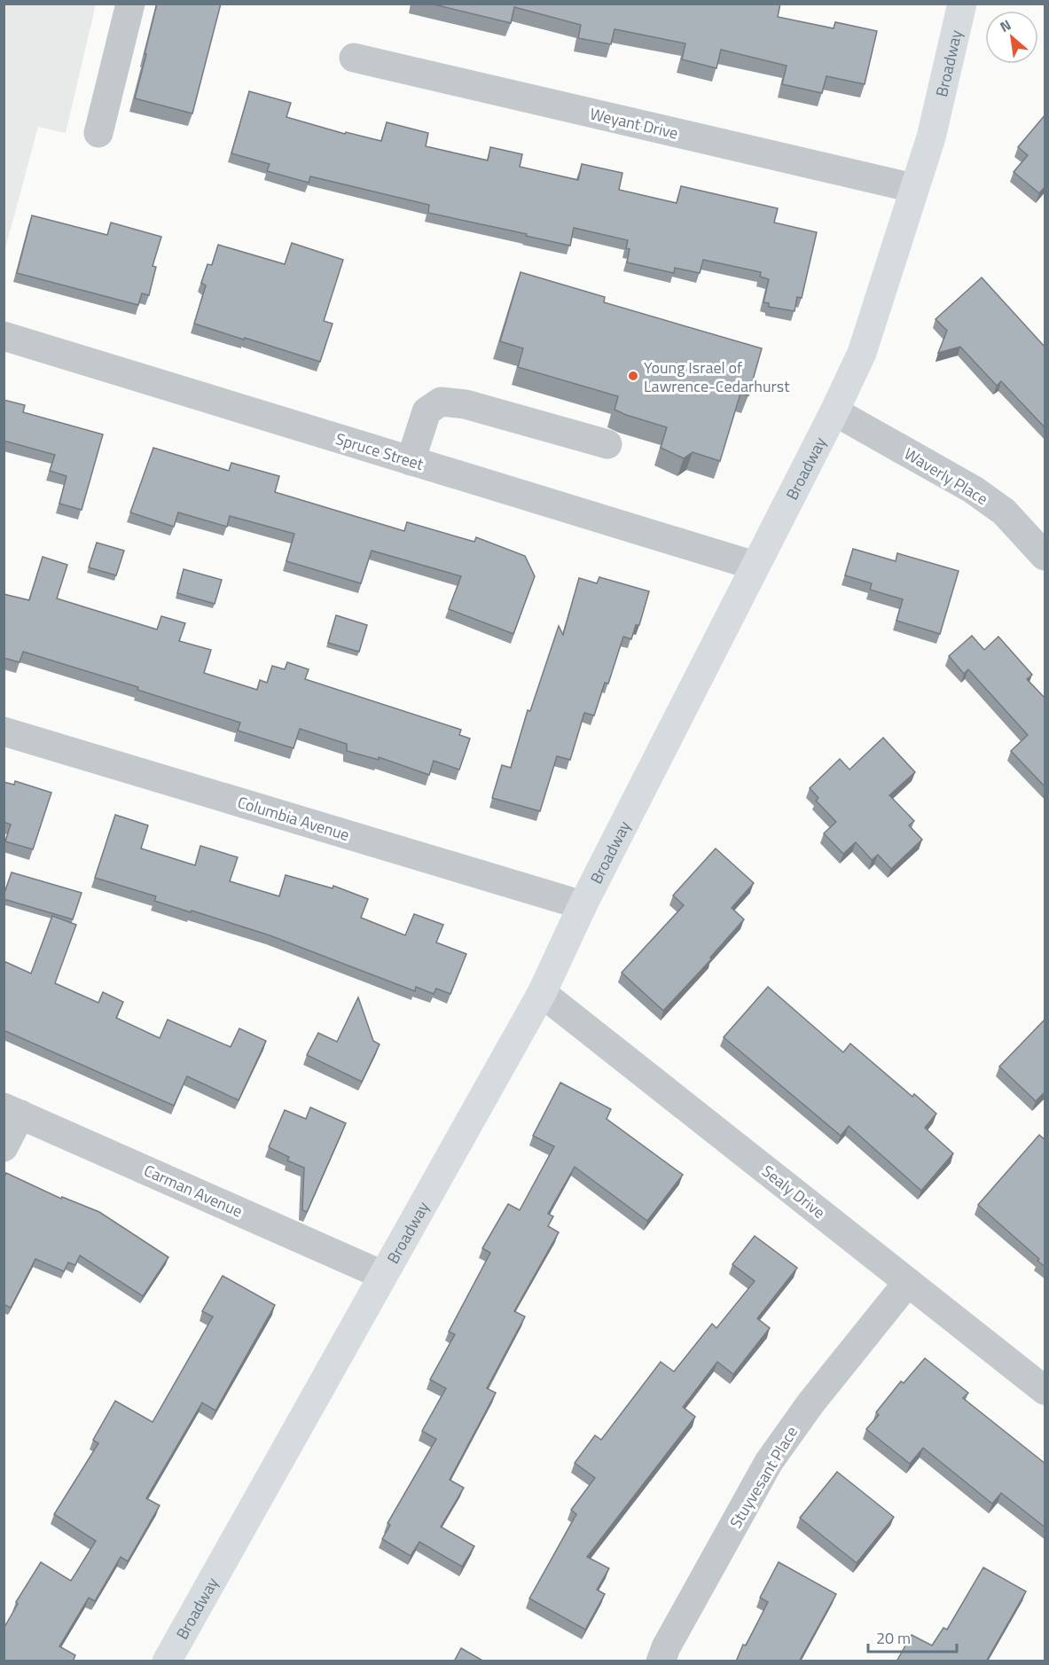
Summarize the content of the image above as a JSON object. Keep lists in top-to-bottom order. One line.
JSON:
{"streets":{"main road":["Broadway"],"street":["Weyant Drive","Spruce Street","Waverly Place","Columbia Avenue","Carman Avenue","Sealy Drive","Stuyvesant Place"]},"crossings":[["Broadway","Weyant Drive"],["Broadway","Spruce Street"],["Broadway","Waverly Place"],["Broadway","Columbia Avenue"],["Broadway","Carman Avenue"],["Broadway","Sealy Drive"],["Sealy Drive","Stuyvesant Place"]],"places":["Young Israel of Lawrence-Cedarhurst"],"scale_bar":"20 m","north":"top left"}
